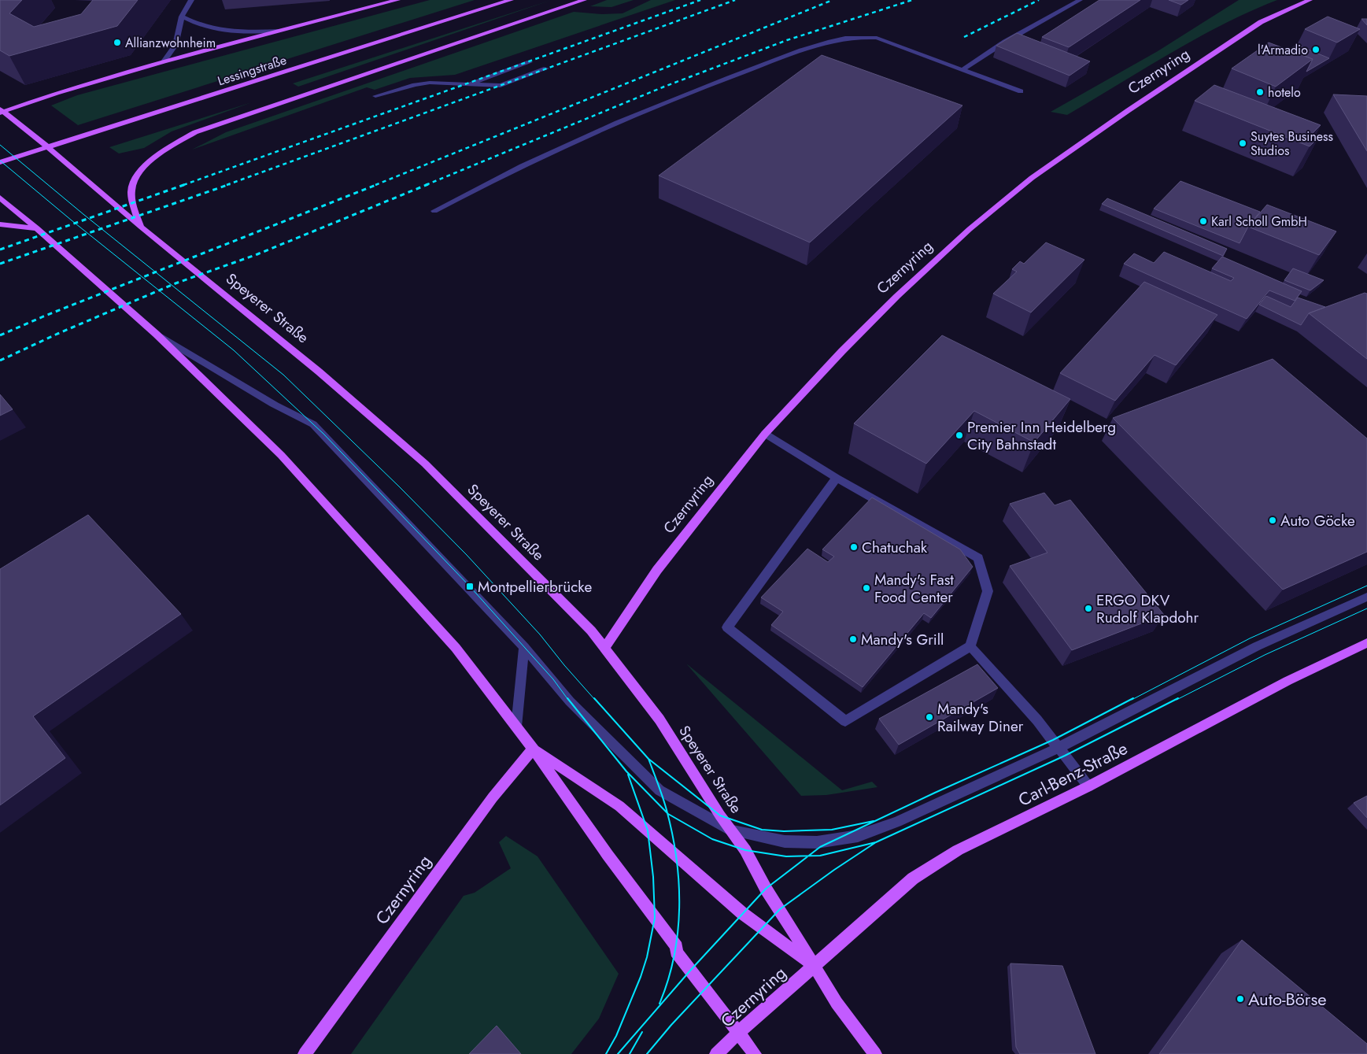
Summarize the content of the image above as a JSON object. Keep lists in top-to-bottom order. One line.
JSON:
{"streets":{"main road":["Lessingstraße","Czernyring","Speyerer Straße","Carl-Benz-Straße"]},"crossings":[["Czernyring","Speyerer Straße"],["Czernyring","Carl-Benz-Straße"],["Speyerer Straße","Carl-Benz-Straße"]],"places":{"other":["Allianzwohnheim","l'Armadio","hotelo","Suytes Business Studios","Karl Scholl GmbH","Premier Inn Heidelberg City Bahnstadt","Auto Göcke","Chatuchak","Mandy's Fast Food Center","ERGO DKV Rudolf Klapdohr","Mandy's Grill","Mandy's Railway Diner","Auto-Börse"],"transit":["Montpellierbrücke"]}}
